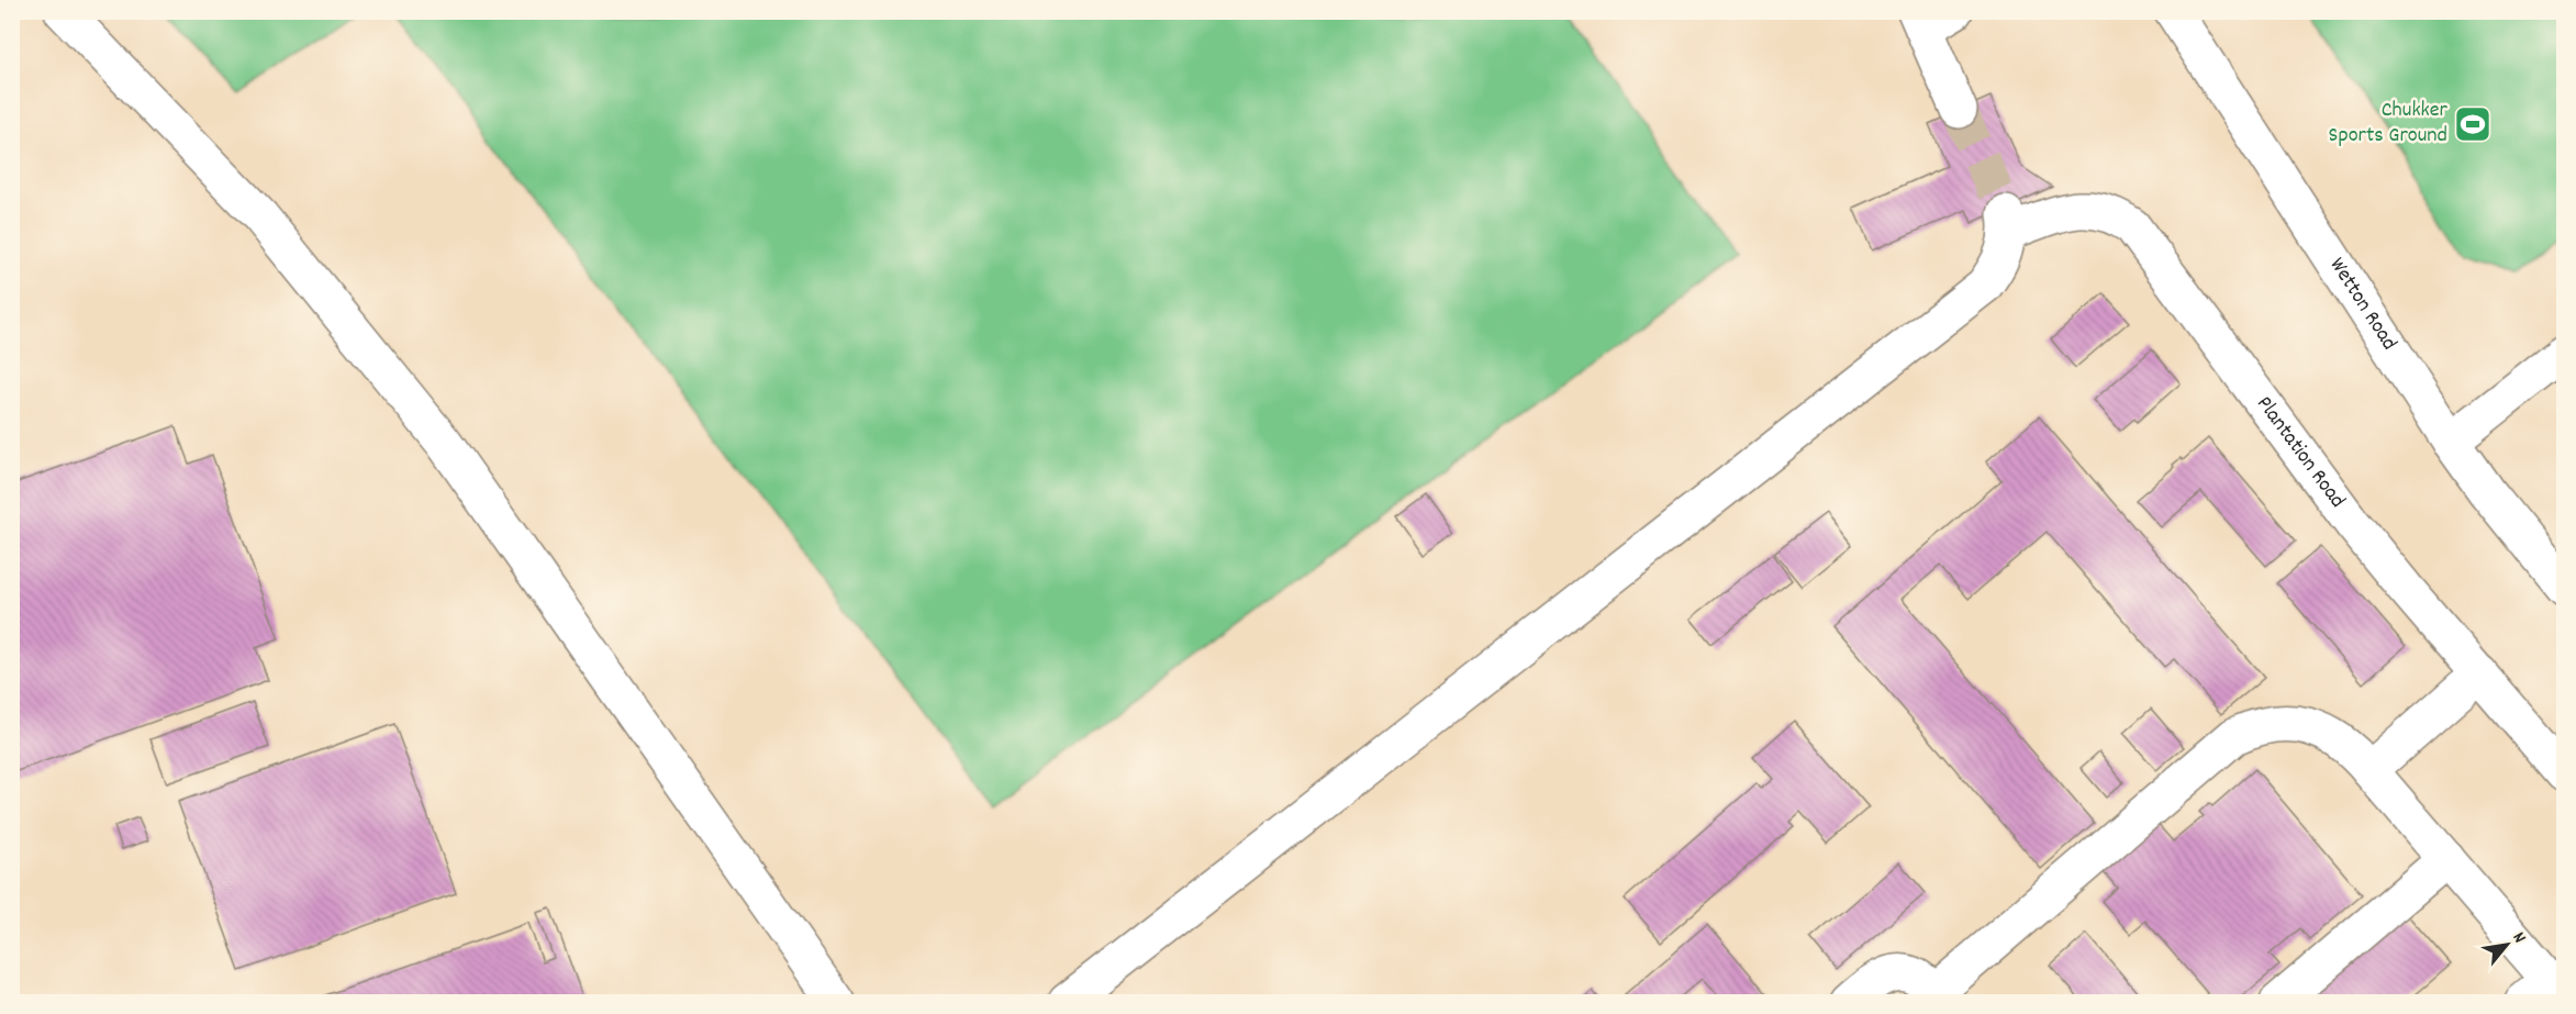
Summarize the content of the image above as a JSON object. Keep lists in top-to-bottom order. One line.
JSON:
{"streets":{"main road":["Wetton Road","Plantation Road"]},"places":{"sports":["Chukker Sports Ground"]},"north":"top right"}
